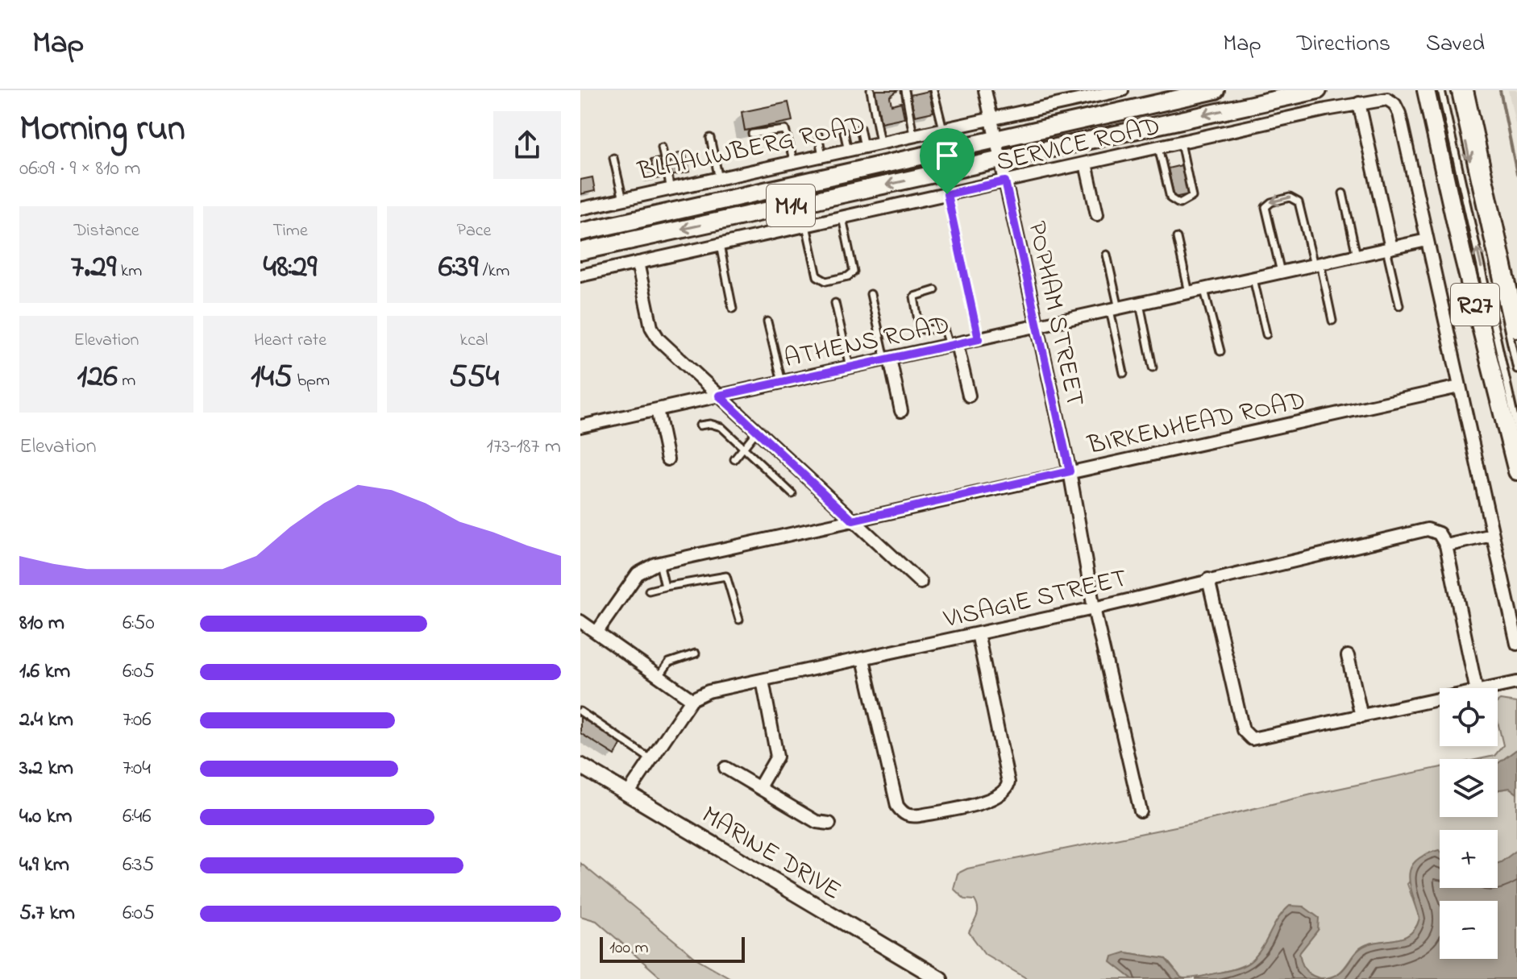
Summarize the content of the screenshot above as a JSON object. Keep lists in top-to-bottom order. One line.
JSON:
{"streets":{"main road":["BLAAUWBERG ROAD","M14","R27","MARINE DRIVE"],"street":["SERVICE ROAD","POPHAM STREET","ATHENS ROAD","BIRKENHEAD ROAD","VISAGIE STREET"]},"crossings":[["SERVICE ROAD","POPHAM STREET"],["SERVICE ROAD","ATHENS ROAD"],["BLAAUWBERG ROAD","POPHAM STREET"],["M14","POPHAM STREET"],["POPHAM STREET","ATHENS ROAD"],["POPHAM STREET","BIRKENHEAD ROAD"],["POPHAM STREET","VISAGIE STREET"]],"scale_bar":"100 m","page":{"header":"Map","nav":["Map","Directions","Saved"],"heading":["Morning run","06:09 · 9 × 810 m"],"stats":[["Distance","7.29 km"],["Time","48:29"],["Pace","6:39 /km"],["Elevation","126 m"],["Heart rate","145 bpm"],["kcal","554"]],"chart":["Elevation","173–187 m"],"list":[{"name":"810 m","note":"6:50"},{"name":"1.6 km","note":"6:05"},{"name":"2.4 km","note":"7:06"},{"name":"3.2 km","note":"7:04"},{"name":"4.0 km","note":"6:46"},{"name":"4.9 km","note":"6:35"},{"name":"5.7 km","note":"6:05"}],"map_buttons":["+","−"],"scale":"100 m"}}
